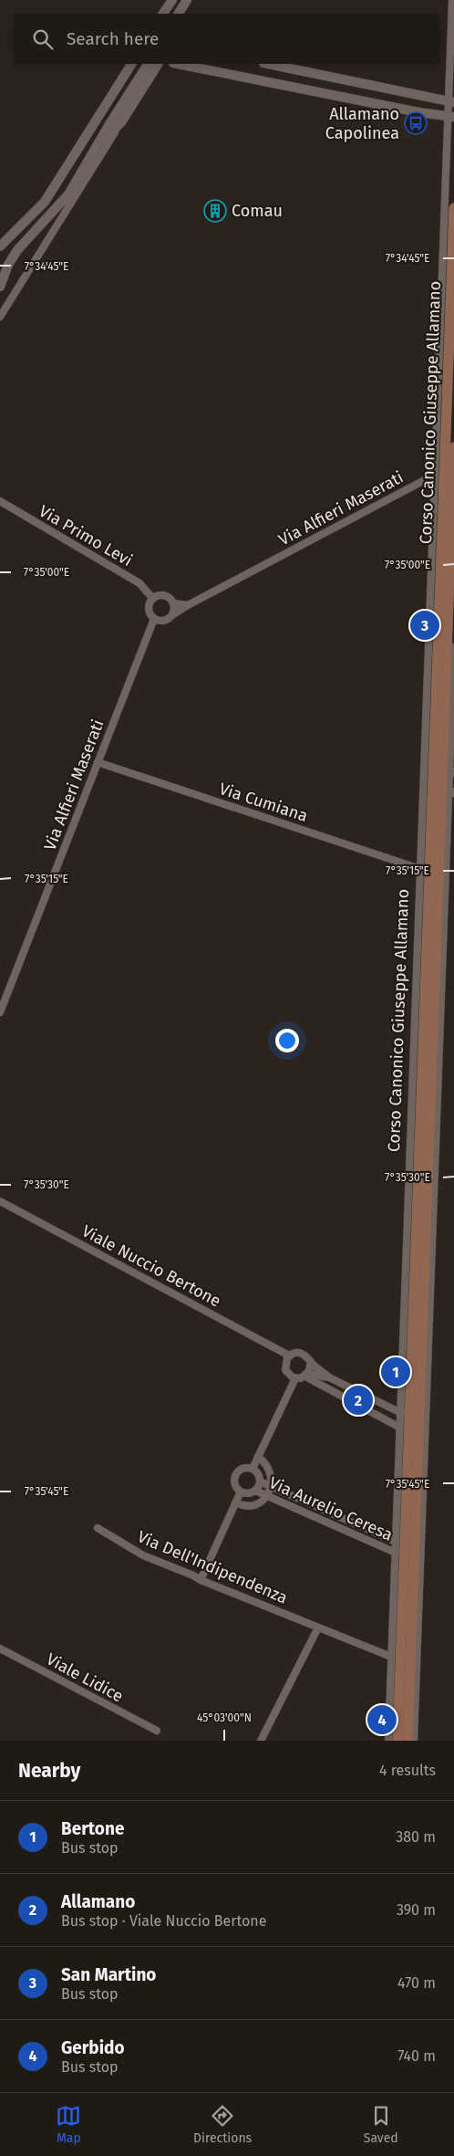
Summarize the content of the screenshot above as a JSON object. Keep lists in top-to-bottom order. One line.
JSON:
{"streets":{"main road":["Corso Canonico Giuseppe Allamano"],"street":["Via Alfieri Maserati","Via Primo Levi","Via Cumiana","Viale Nuccio Bertone","Via Aurelio Ceresa","Via Dell'Indipendenza","Viale Lidice"]},"crossings":[["Corso Canonico Giuseppe Allamano","Via Alfieri Maserati"],["Corso Canonico Giuseppe Allamano","Via Cumiana"],["Corso Canonico Giuseppe Allamano","Viale Nuccio Bertone"],["Corso Canonico Giuseppe Allamano","Via Aurelio Ceresa"],["Corso Canonico Giuseppe Allamano","Via Dell'Indipendenza"],["Via Alfieri Maserati","Via Primo Levi"],["Via Alfieri Maserati","Via Cumiana"]],"places":{"bus stop":["Allamano Capolinea"],"building":["Comau"]},"page":{"search":"Search here","pins":["3","1","2","4"],"heading":["Nearby","4 results"],"list":[{"mark":"1","name":"Bertone","note":"Bus stop","value":"380 m"},{"mark":"2","name":"Allamano","note":"Bus stop · Viale Nuccio Bertone","value":"390 m"},{"mark":"3","name":"San Martino","note":"Bus stop","value":"470 m"},{"mark":"4","name":"Gerbido","note":"Bus stop","value":"740 m"}],"nav":["Map","Directions","Saved"]},"coordinates":["7°34'45\"E","7°35'00\"E","7°35'15\"E","7°35'30\"E","7°35'45\"E","45°03'00\"N"]}
